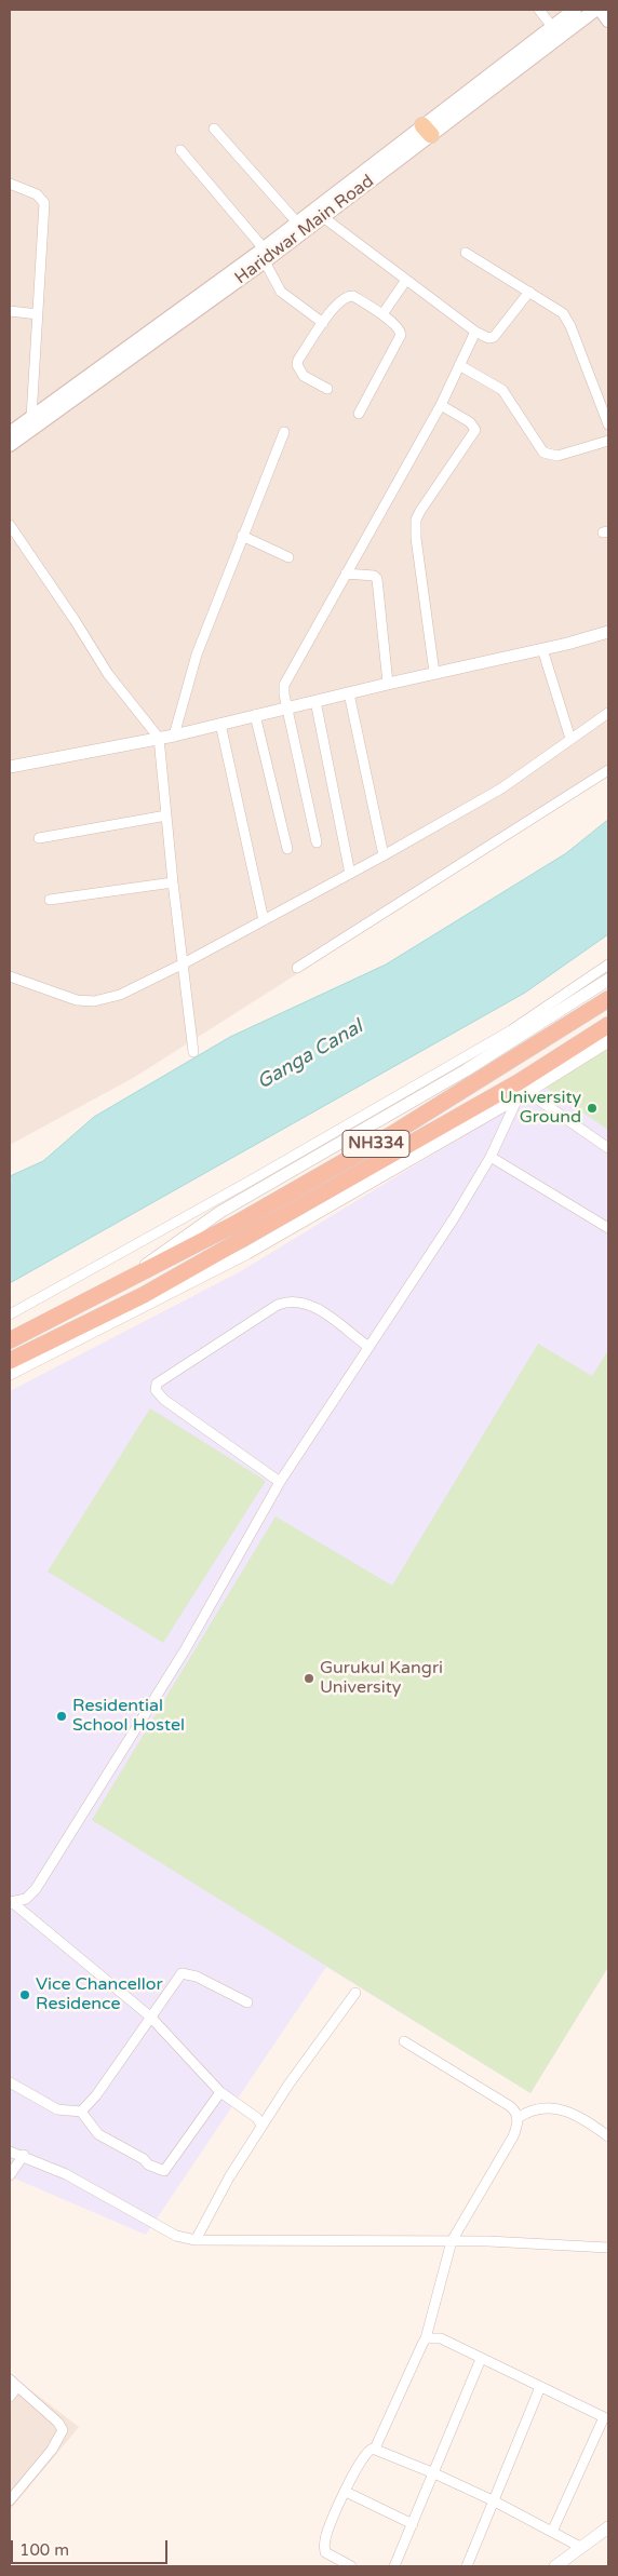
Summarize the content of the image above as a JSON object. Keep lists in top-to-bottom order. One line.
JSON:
{"streets":{"highway":["NH334"],"main road":["Haridwar Main Road"]},"water":["Ganga Canal"],"places":["University Ground","Gurukul Kangri University","Residential School Hostel","Vice Chancellor Residence"],"scale_bar":"100 m"}
